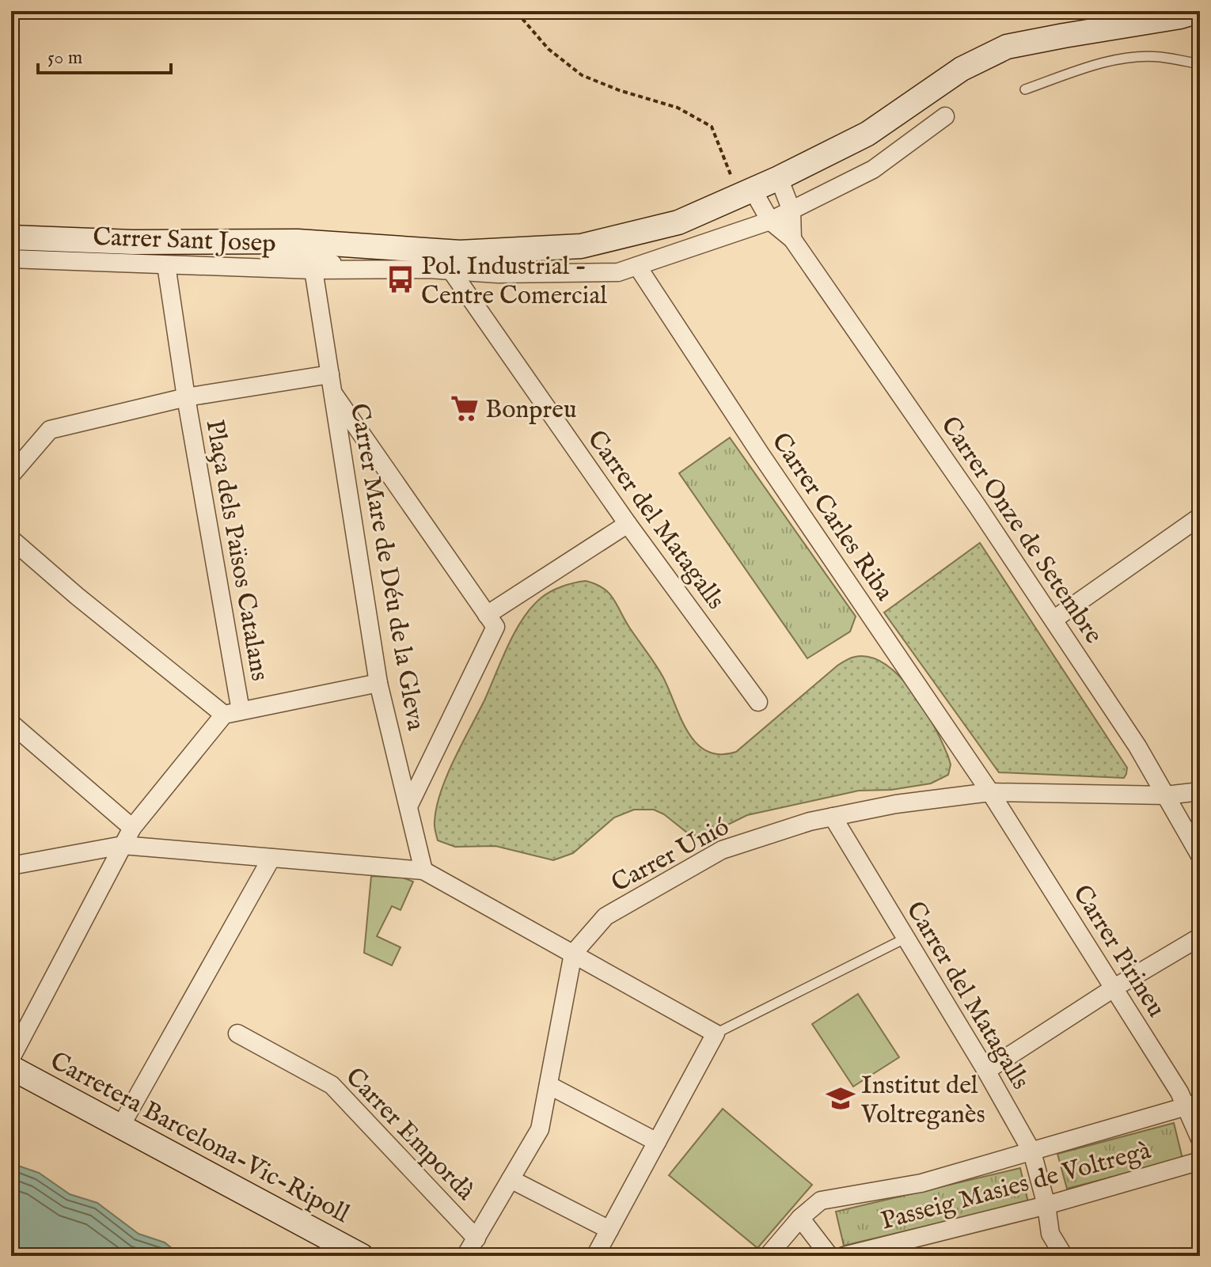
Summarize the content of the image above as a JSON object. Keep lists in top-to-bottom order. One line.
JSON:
{"streets":{"street":["Carrer Sant Josep","Carrer Carles Riba","Carrer del Matagalls","Carrer Onze de Setembre","Plaça dels Països Catalans","Carrer Mare de Déu de la Gleva","Carrer Unió","Carrer Pirineu","Carrer Empordà","Carretera Barcelona-Vic-Ripoll","Passeig Masies de Voltregà"]},"crossings":[["Carrer Sant Josep","Carrer Carles Riba"],["Carrer Sant Josep","Carrer del Matagalls"],["Carrer Sant Josep","Carrer Onze de Setembre"],["Carrer Sant Josep","Plaça dels Països Catalans"],["Carrer Sant Josep","Carrer Mare de Déu de la Gleva"],["Carrer Carles Riba","Carrer Unió"],["Carrer Carles Riba","Carrer Pirineu"],["Carrer del Matagalls","Carrer Unió"],["Carrer del Matagalls","Passeig Masies de Voltregà"],["Carrer Onze de Setembre","Carrer Unió"],["Carrer Unió","Carrer Pirineu"],["Carrer Pirineu","Passeig Masies de Voltregà"]],"places":{"bus stop":["Pol. Industrial - Centre Comercial"],"supermarket":["Bonpreu"],"school or university":["Institut del Voltreganès"]},"scale_bar":"50 m"}
